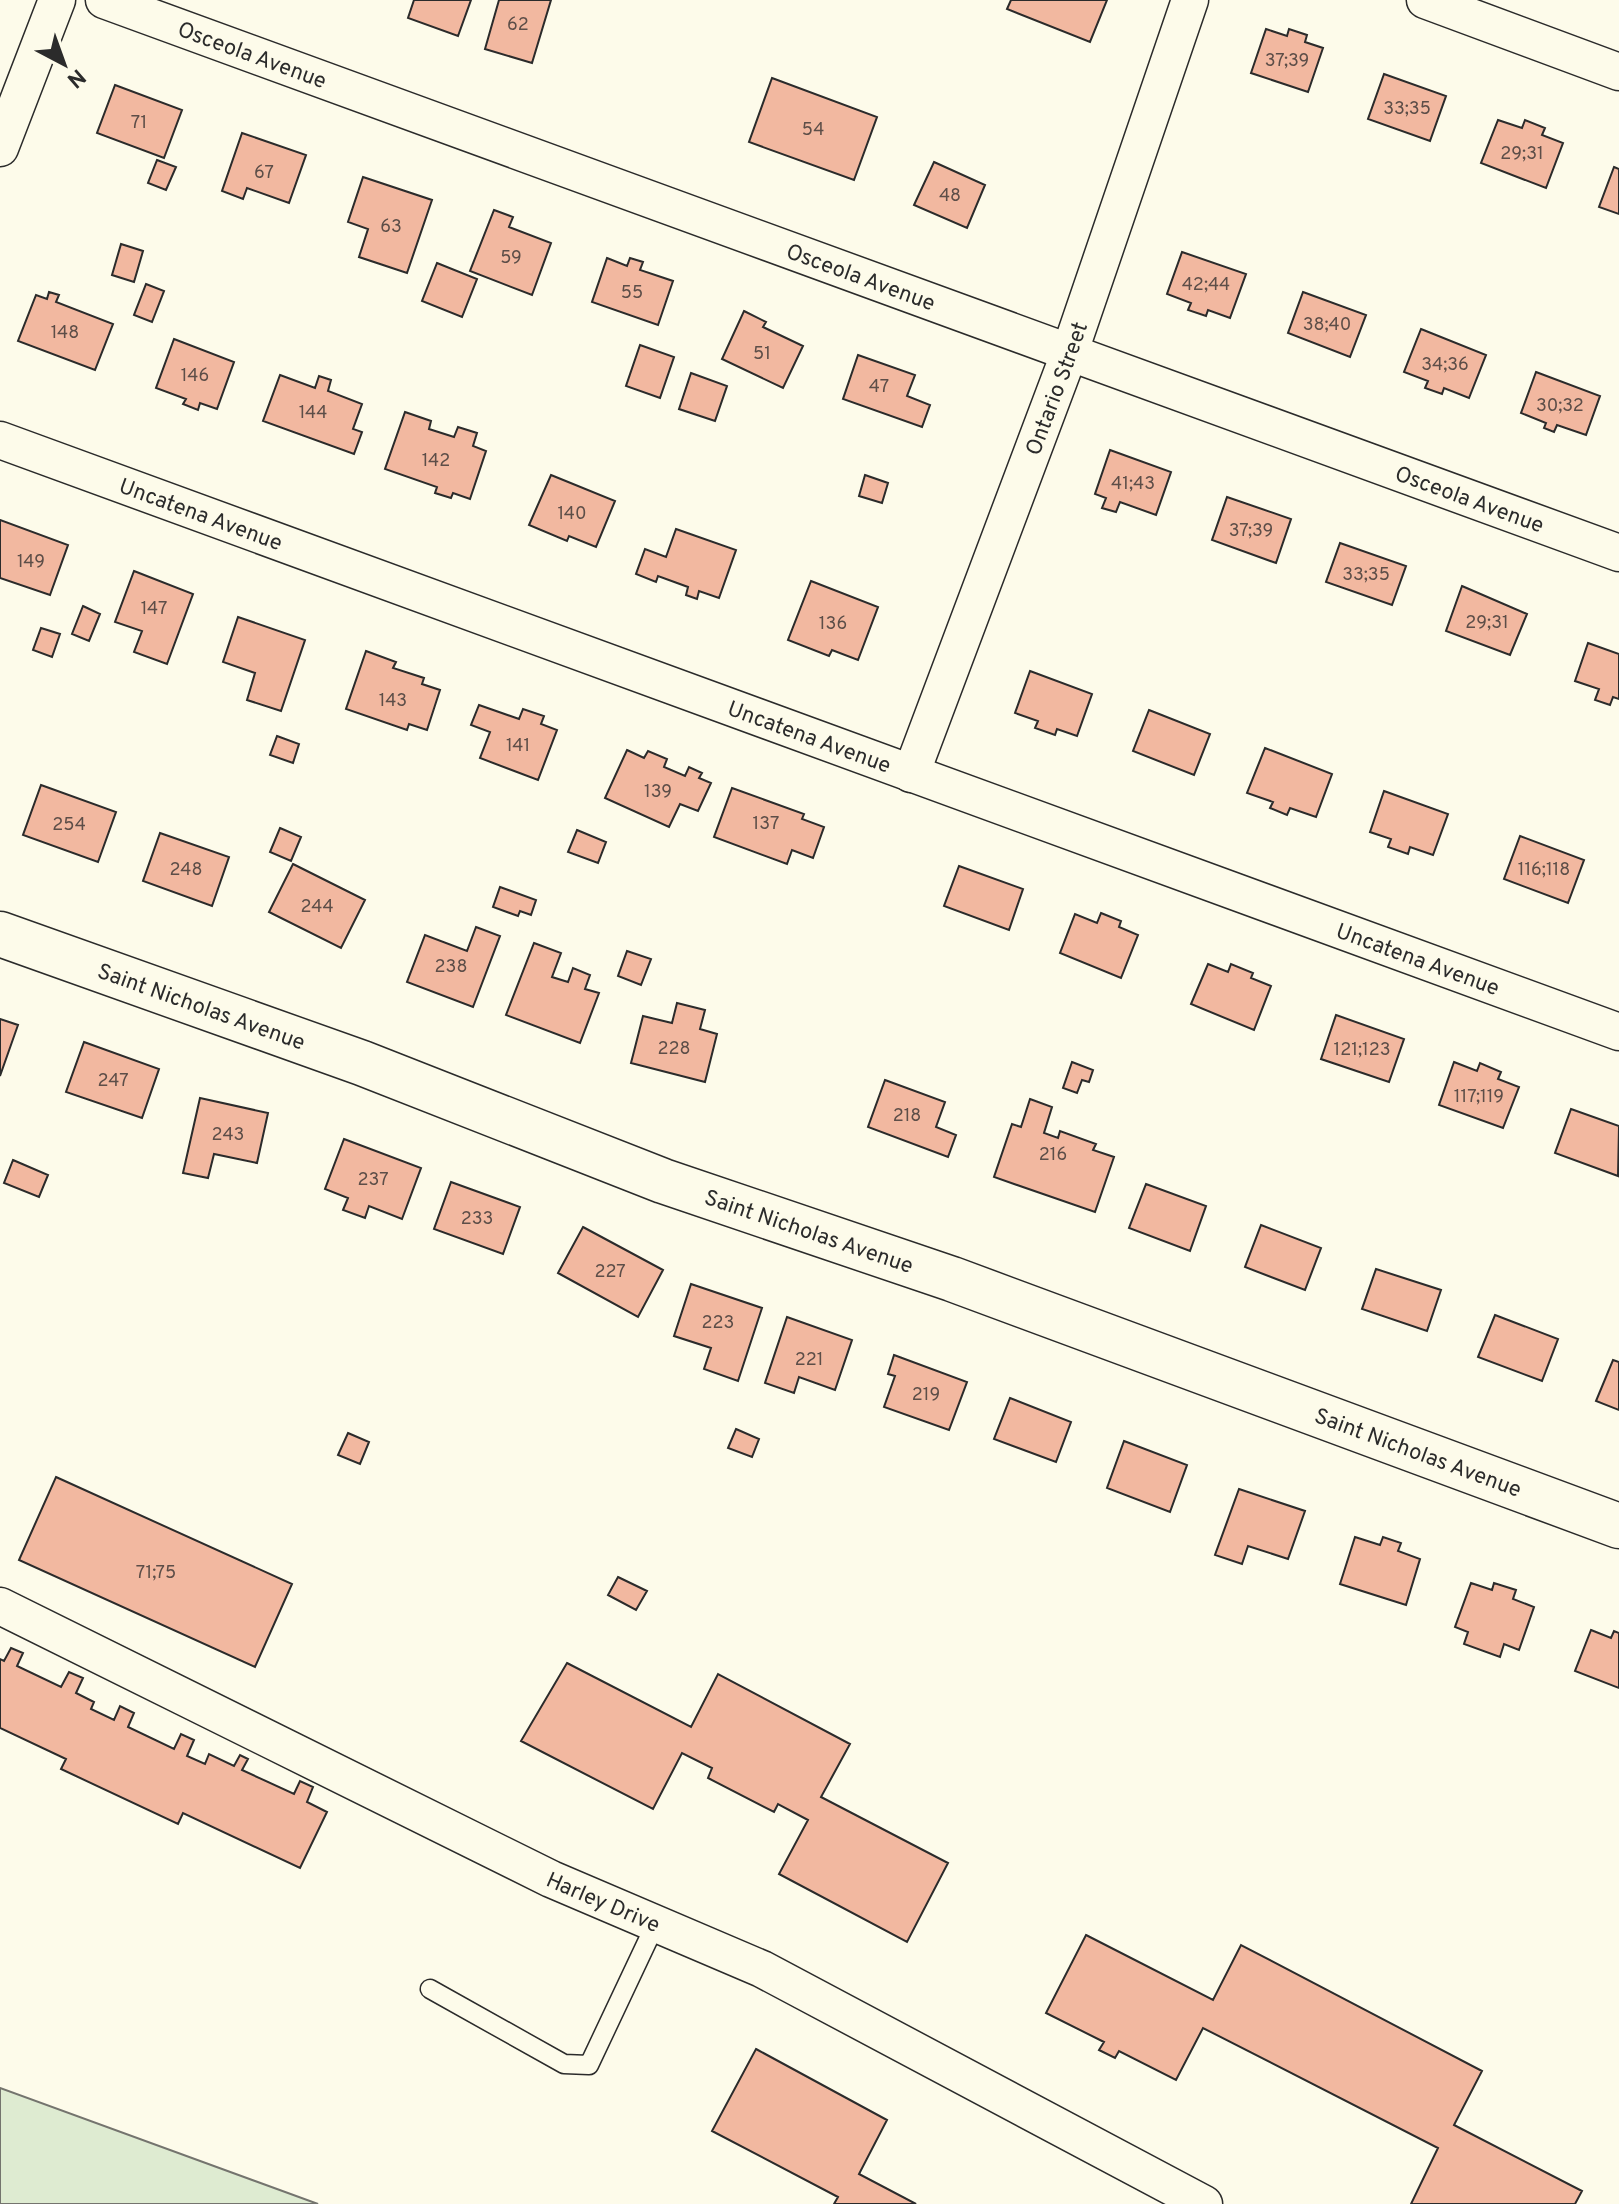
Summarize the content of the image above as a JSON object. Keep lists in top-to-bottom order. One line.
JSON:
{"streets":{"street":["Osceola Avenue","Ontario Street","Uncatena Avenue","Saint Nicholas Avenue","Harley Drive"]},"crossings":[["Osceola Avenue","Ontario Street"],["Ontario Street","Uncatena Avenue"]],"house_numbers":["62","37;39","33;35","71","54","29;31","67","48","63","59","42;44","55","38;40","148","51","34;36","146","47","30;32","144","142","41;43","140","37;39","149","33;35","147","29;31","136","143","141","139","137","254","248","116;118","244","238","228","121;123","247","117;119","218","243","216","237","233","227","223","221","219","71;75"],"north":"bottom right"}
